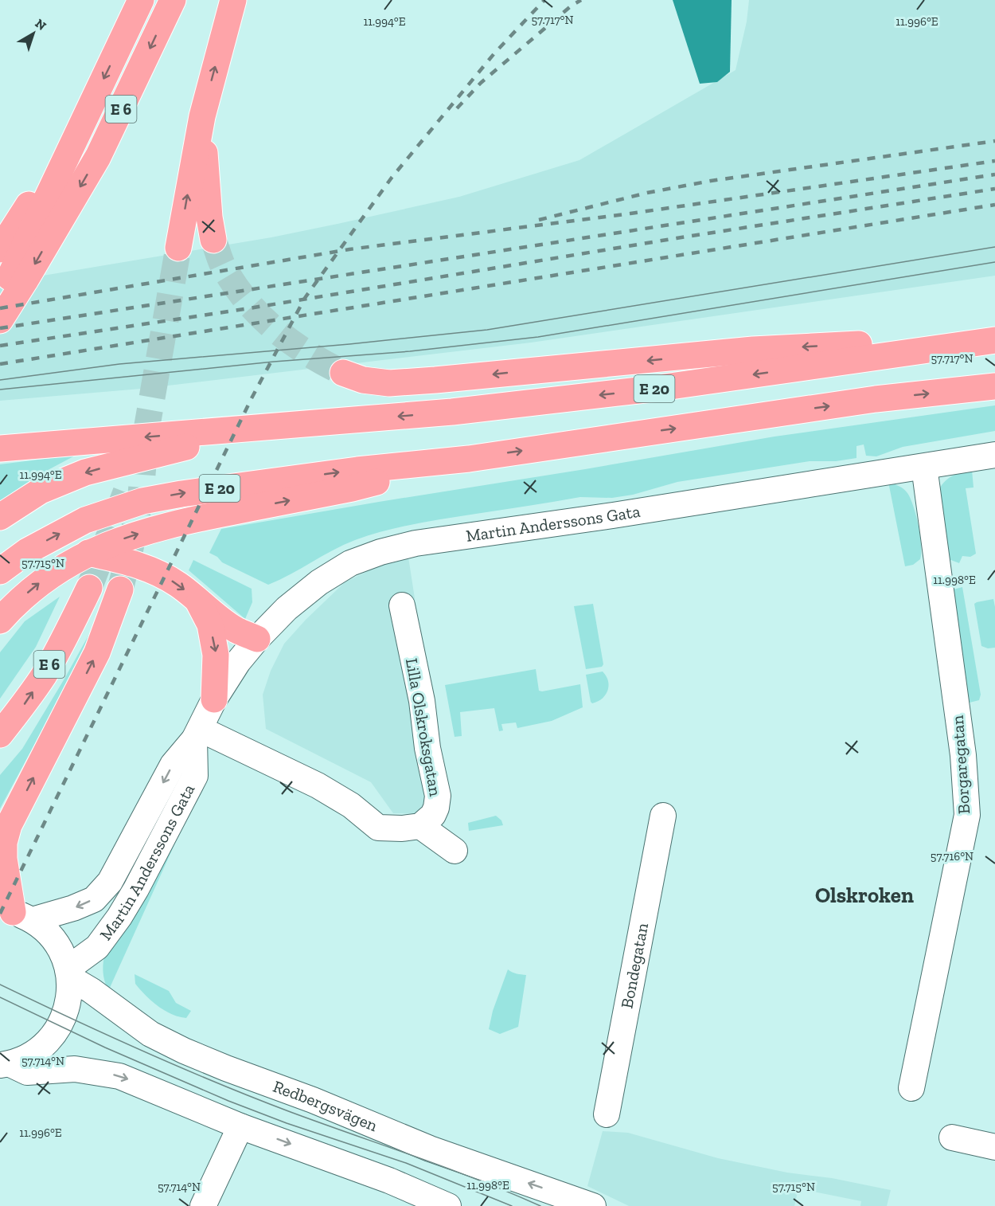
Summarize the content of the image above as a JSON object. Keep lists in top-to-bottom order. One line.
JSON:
{"streets":{"highway":["E 6","E 20"],"street":["Martin Anderssons Gata","Lilla Olskroksgatan","Borgaregatan","Bondegatan","Redbergsvägen"]},"crossings":[["Martin Anderssons Gata","Borgaregatan"],["Martin Anderssons Gata","Redbergsvägen"]],"districts":["Olskroken"],"north":"top right","coordinates":["57.717°N","11.994°E","11.996°E","57.715°N","11.998°E","57.716°N","57.714°N"]}
